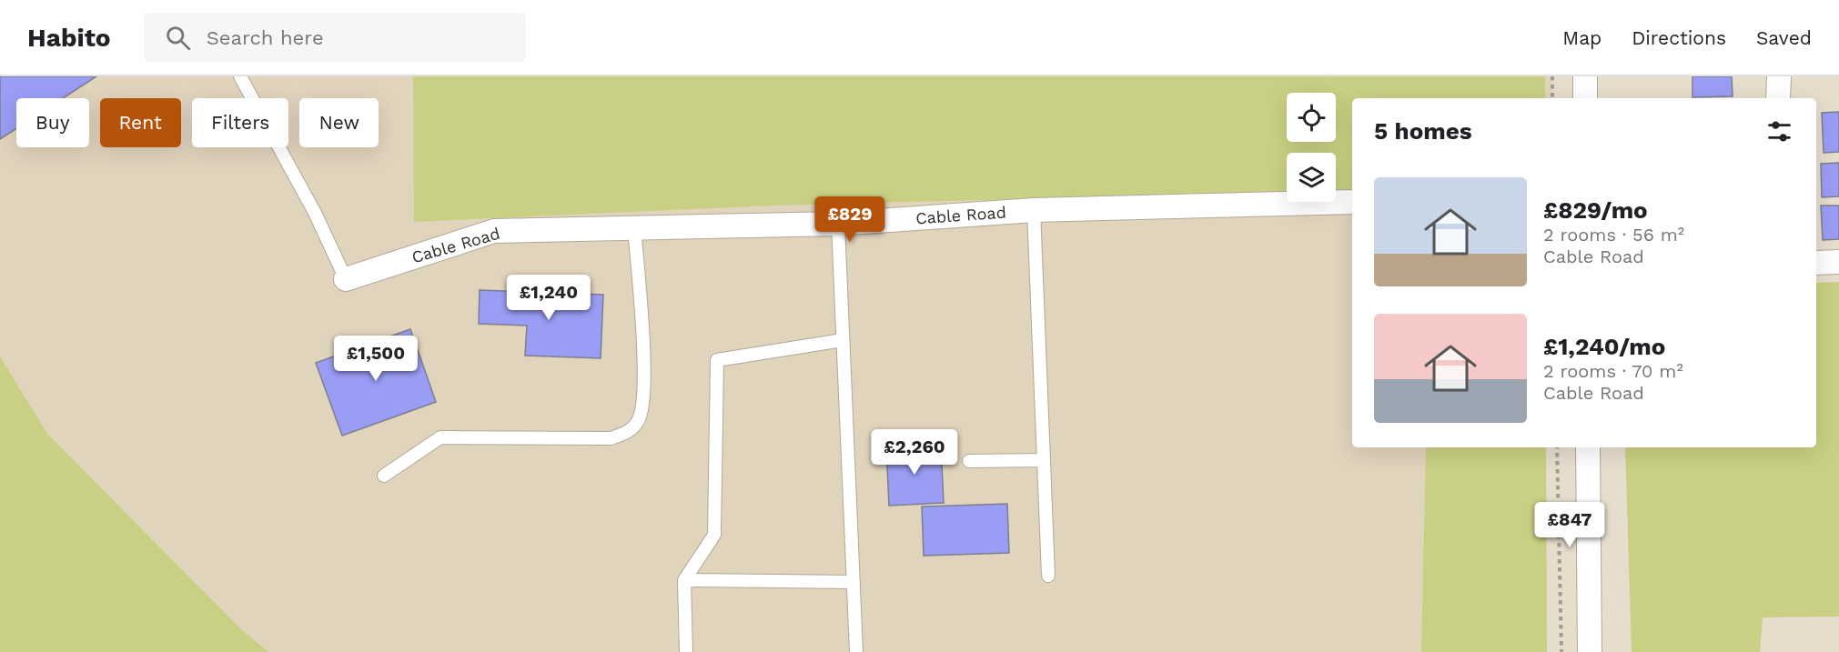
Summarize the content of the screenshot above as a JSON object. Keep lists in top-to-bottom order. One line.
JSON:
{"streets":{"street":["Cable Road"]},"page":{"header":"Habito","search":"Search here","nav":["Map","Directions","Saved"],"chip":["Buy","Rent","Filters","New"],"heading":"5 homes","list":[{"name":"£829/mo","note":"2 rooms · 56 m² · Cable Road"},{"name":"£1,240/mo","note":"2 rooms · 70 m² · Cable Road"}],"price":["£829","£1,240","£1,500","£2,260","£847"]}}
